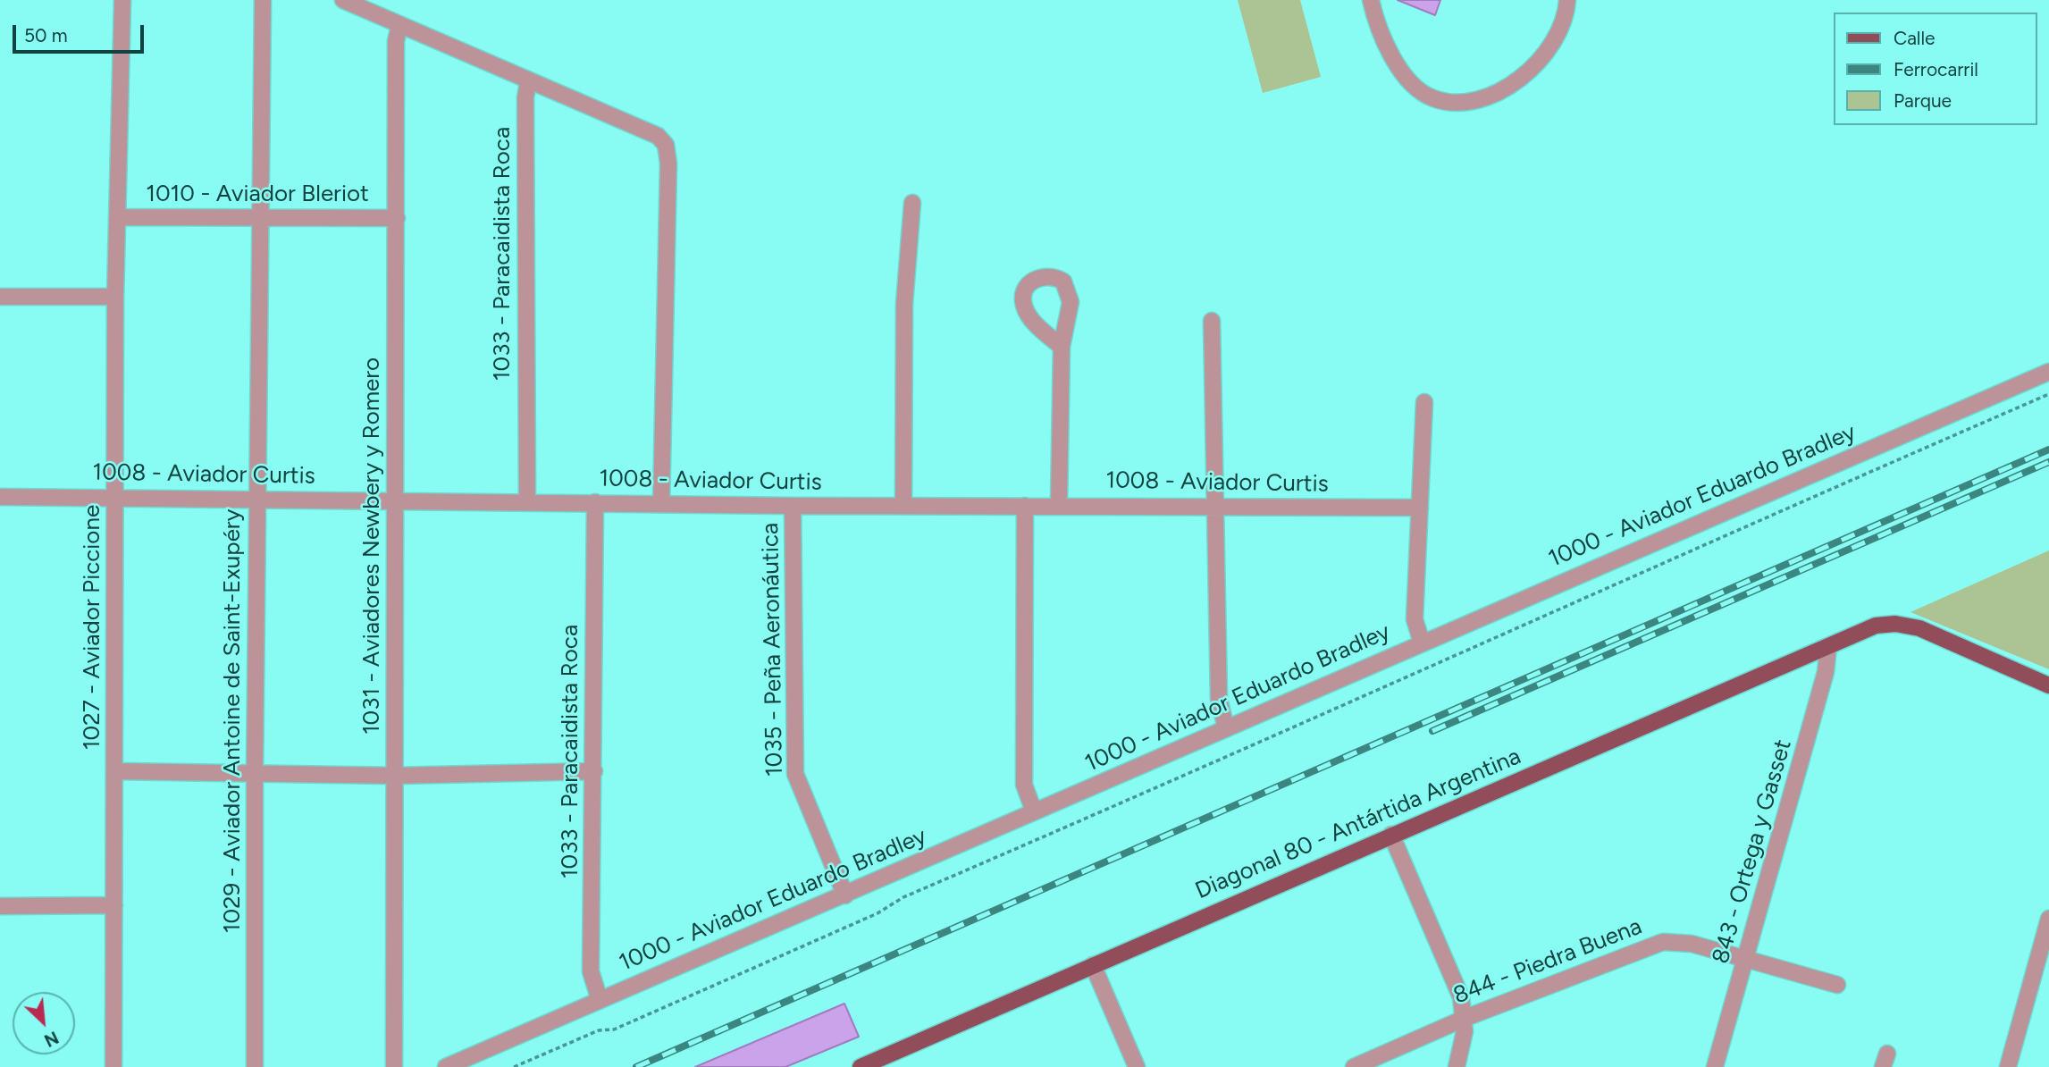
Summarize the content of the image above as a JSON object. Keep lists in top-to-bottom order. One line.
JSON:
{"streets":{"main road":["Diagonal 80 - Antártida Argentina"],"street":["1010 - Aviador Bleriot","1033 - Paracaidista Roca","1008 - Aviador Curtis","1000 - Aviador Eduardo Bradley","1031 - Aviadores Newbery y Romero","1027 - Aviador Piccione","1035 - Peña Aeronáutica","1029 - Aviador Antoine de Saint-Exupéry","843 - Ortega y Gasset","844 - Piedra Buena"]},"crossings":[["1010 - Aviador Bleriot","1031 - Aviadores Newbery y Romero"],["1010 - Aviador Bleriot","1027 - Aviador Piccione"],["1010 - Aviador Bleriot","1029 - Aviador Antoine de Saint-Exupéry"],["1033 - Paracaidista Roca","1008 - Aviador Curtis"],["1033 - Paracaidista Roca","1000 - Aviador Eduardo Bradley"],["1008 - Aviador Curtis","1031 - Aviadores Newbery y Romero"],["1008 - Aviador Curtis","1027 - Aviador Piccione"],["1008 - Aviador Curtis","1035 - Peña Aeronáutica"],["1008 - Aviador Curtis","1029 - Aviador Antoine de Saint-Exupéry"],["1000 - Aviador Eduardo Bradley","1035 - Peña Aeronáutica"],["Diagonal 80 - Antártida Argentina","843 - Ortega y Gasset"],["843 - Ortega y Gasset","844 - Piedra Buena"]],"legend":["Calle","Ferrocarril","Parque"],"scale_bar":"50 m","north":"bottom right"}
